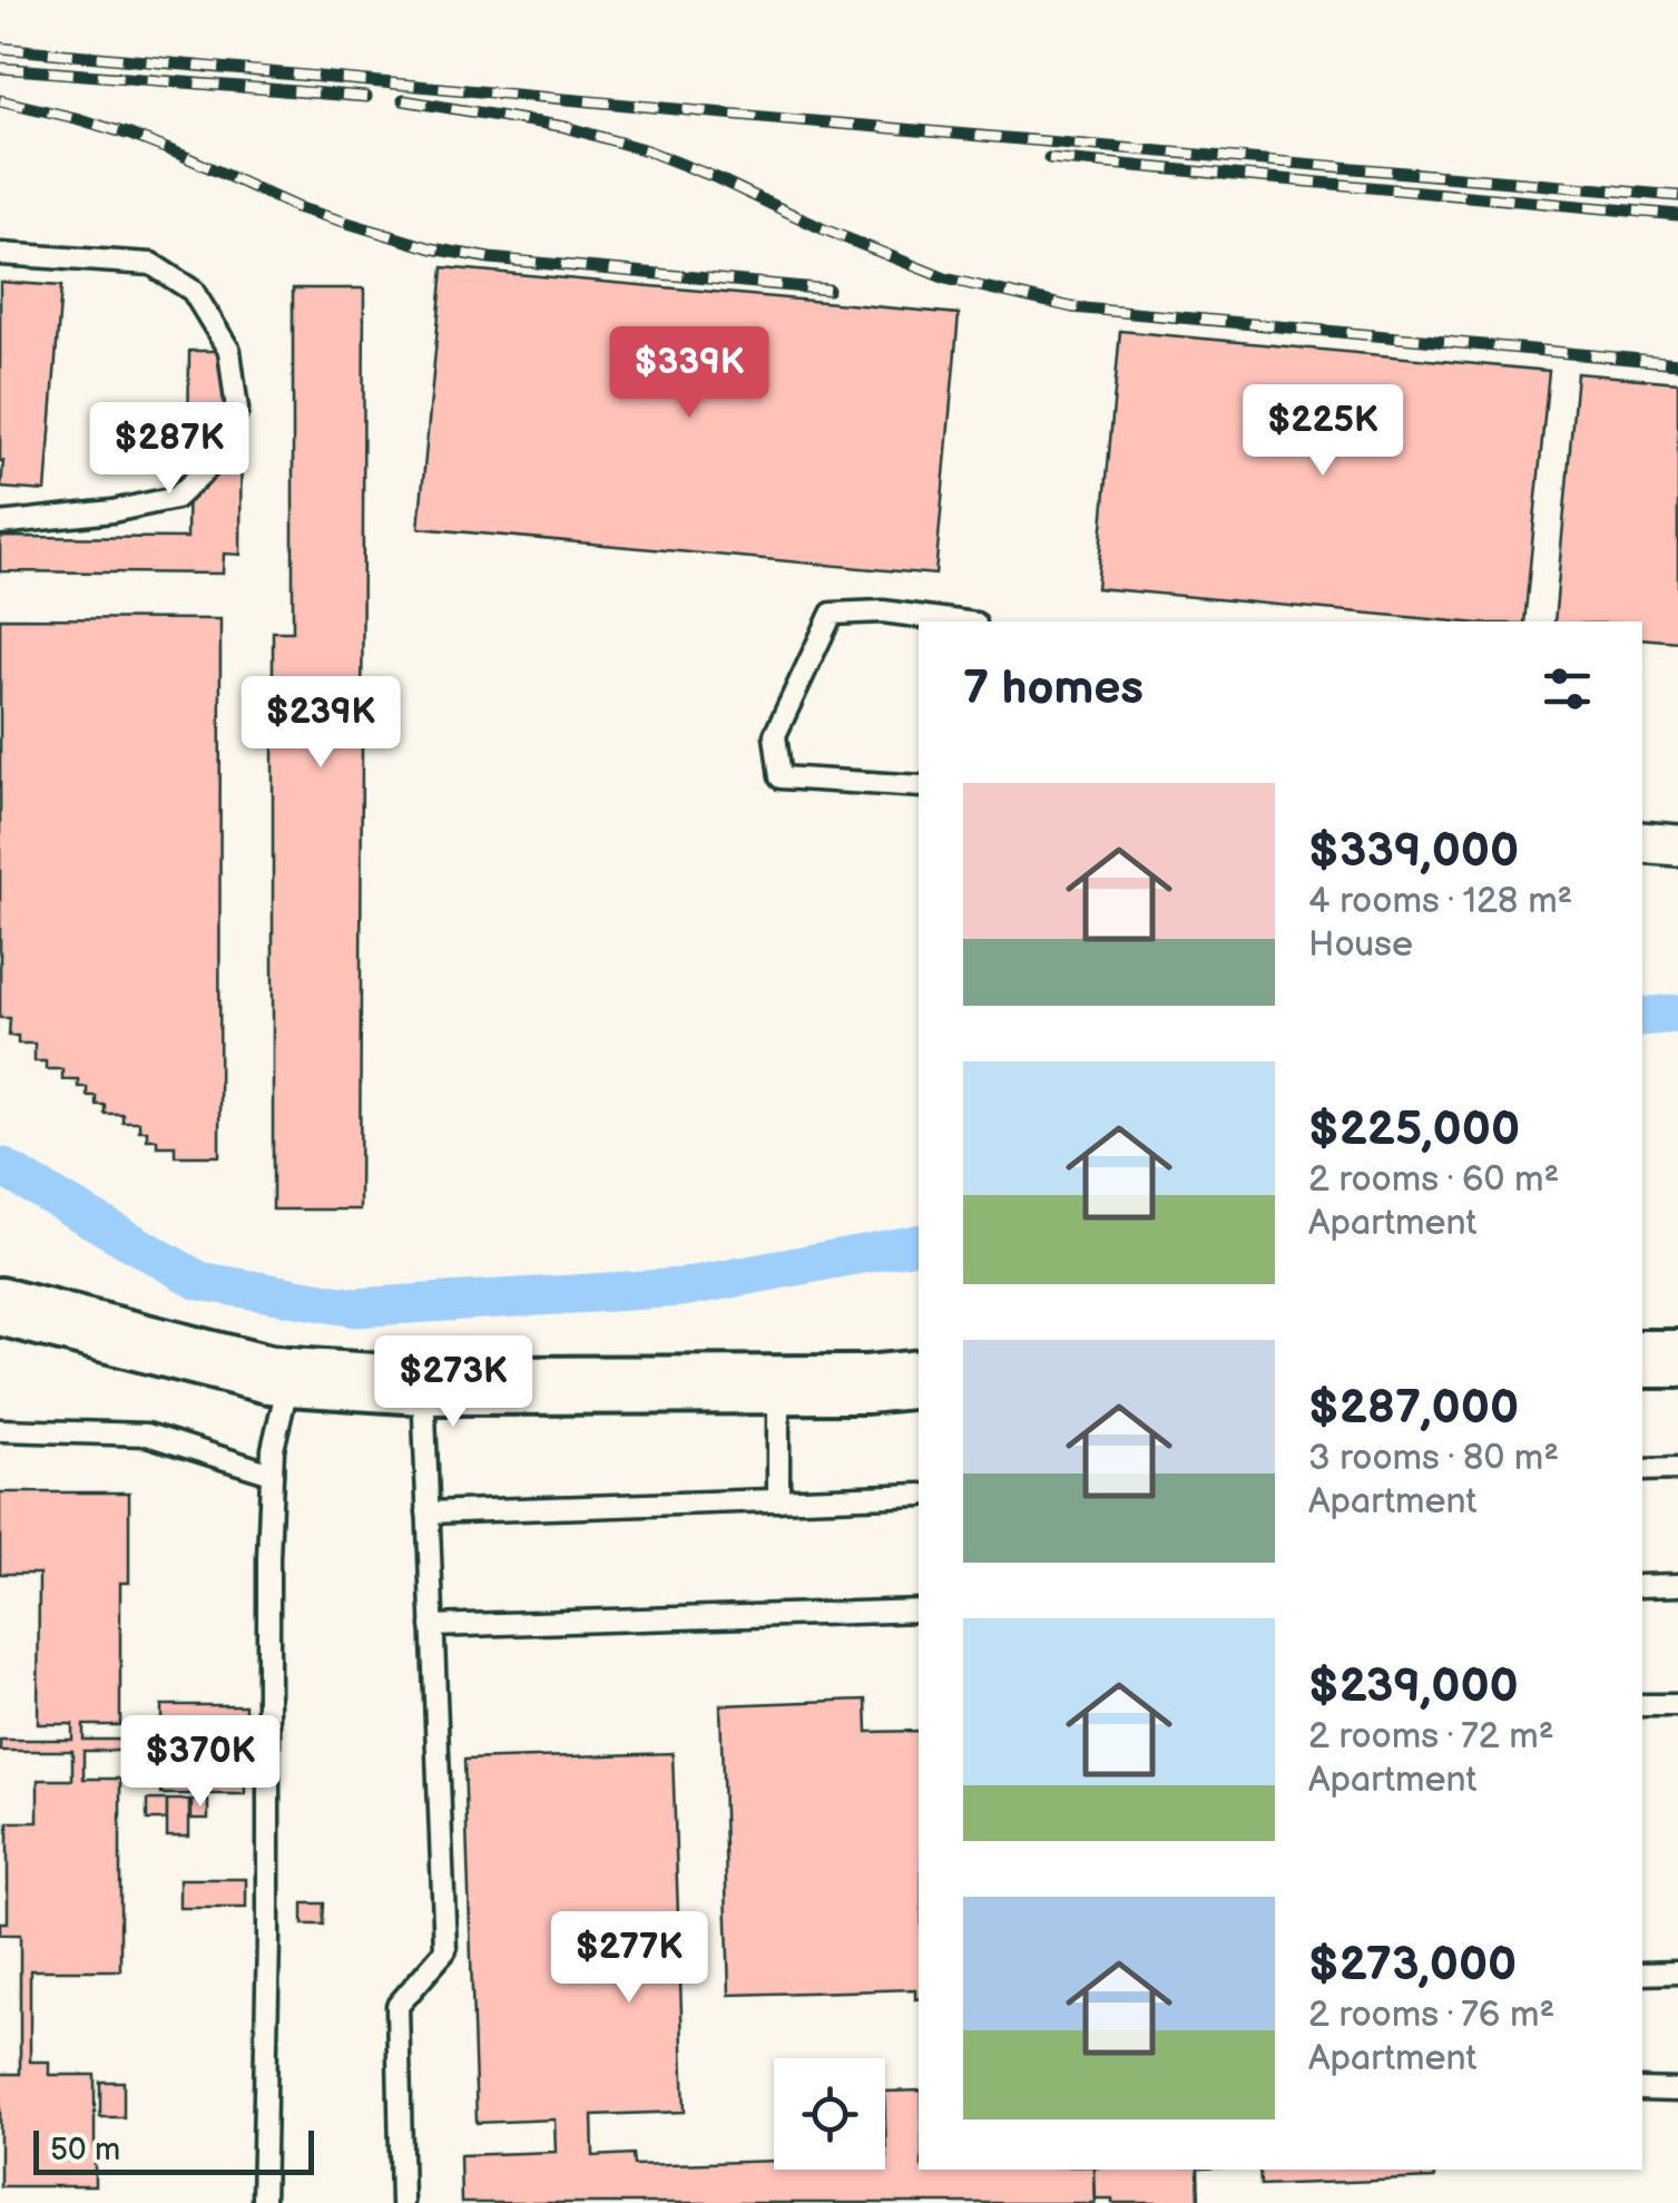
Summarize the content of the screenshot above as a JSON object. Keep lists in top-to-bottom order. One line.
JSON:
{"scale_bar":"50 m","page":{"price":["$339K","$225K","$287K","$239K","$273K","$370K","$277K"],"heading":"7 homes","list":[{"name":"$339,000","note":"4 rooms · 128 m² · House"},{"name":"$225,000","note":"2 rooms · 60 m² · Apartment"},{"name":"$287,000","note":"3 rooms · 80 m² · Apartment"},{"name":"$239,000","note":"2 rooms · 72 m² · Apartment"},{"name":"$273,000","note":"2 rooms · 76 m² · Apartment"}],"scale":"50 m"}}
